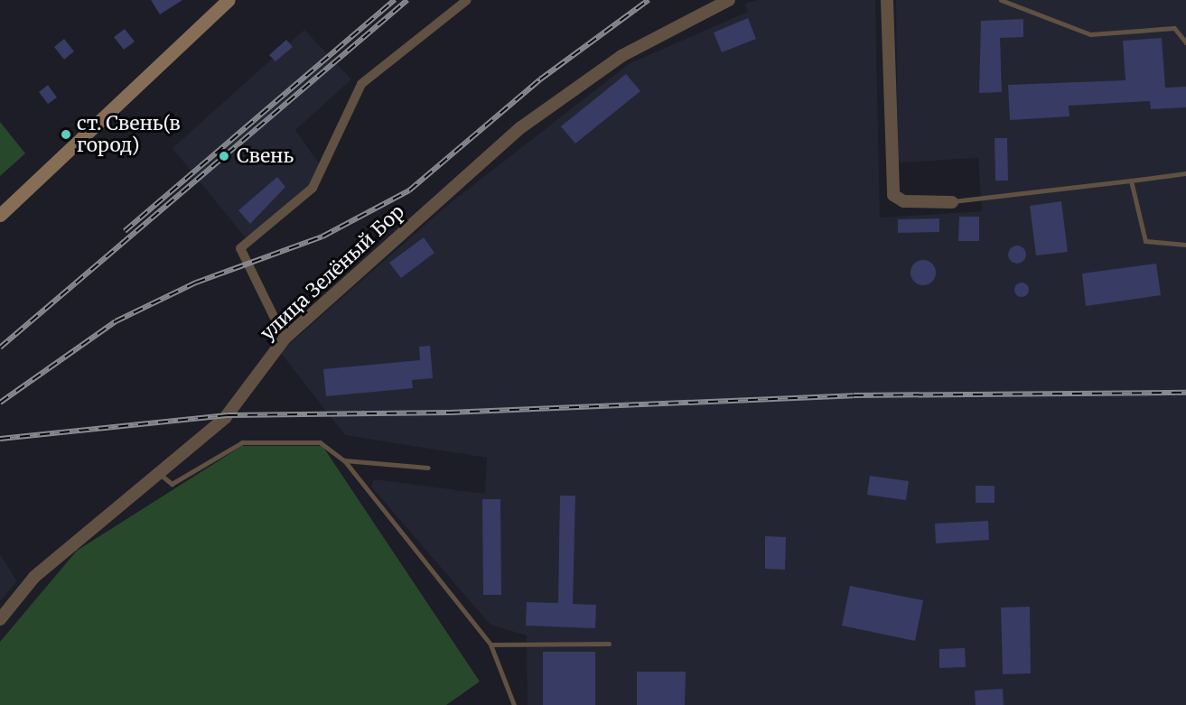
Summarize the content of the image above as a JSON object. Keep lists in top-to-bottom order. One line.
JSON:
{"streets":{"street":["улица Зелёный Бор"]},"places":["ст. Свень(в город)","Свень"]}
